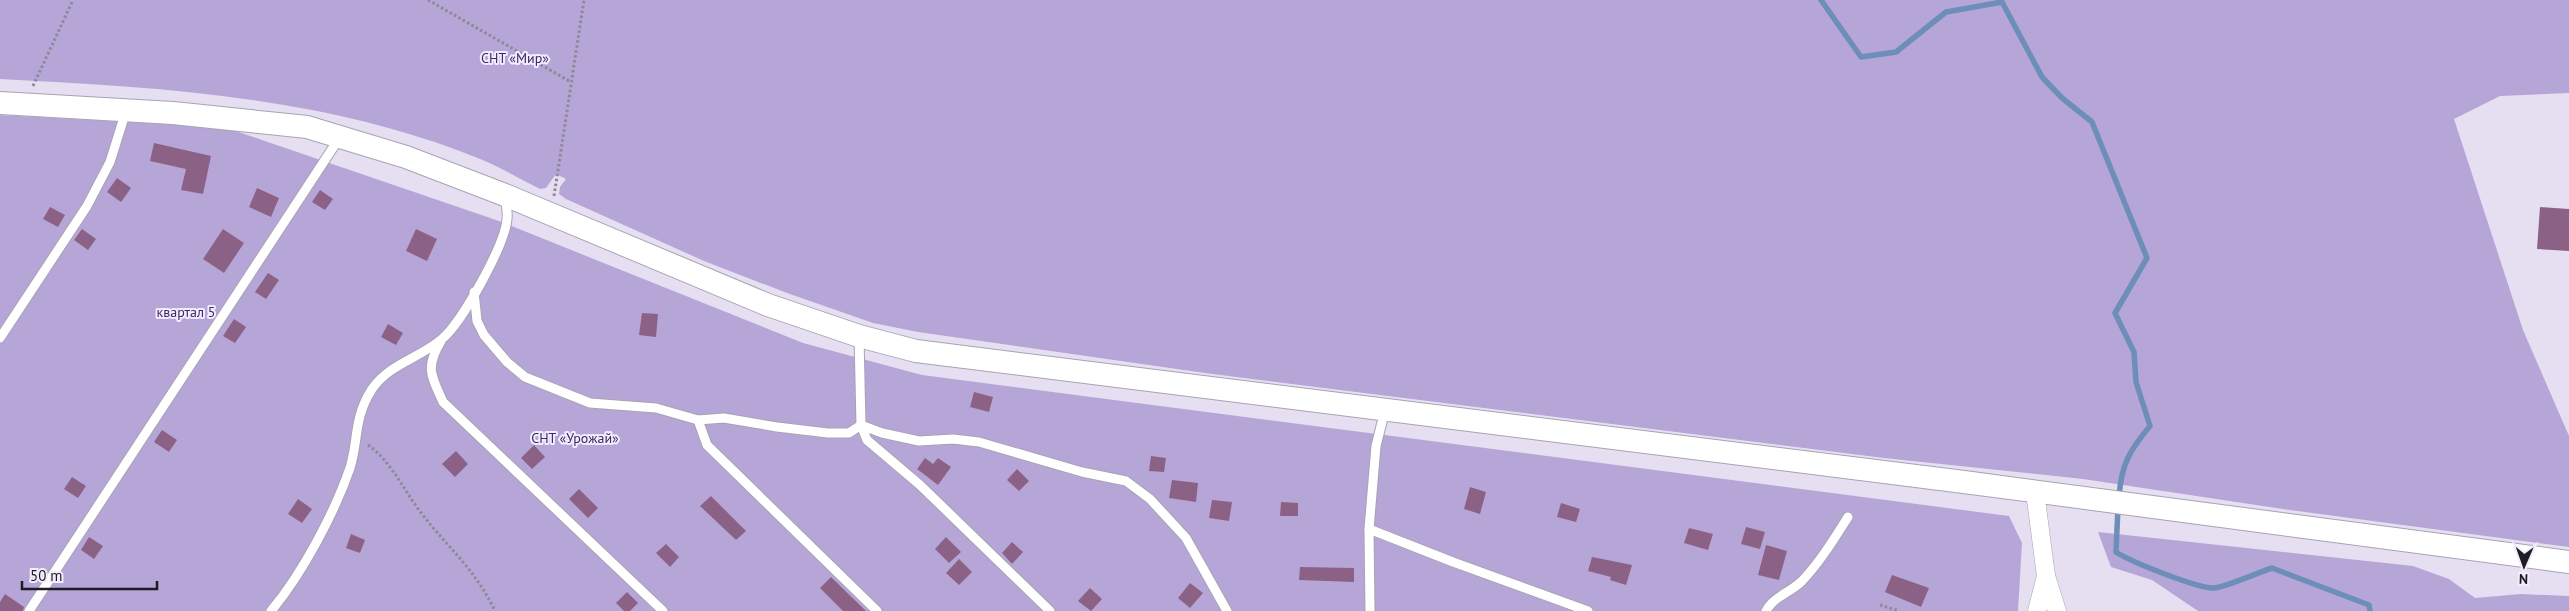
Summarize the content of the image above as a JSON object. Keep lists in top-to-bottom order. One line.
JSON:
{"parks":["СНТ «Мир»","квартал 5","СНТ «Урожай»"],"scale_bar":"50 m","north":"bottom"}
